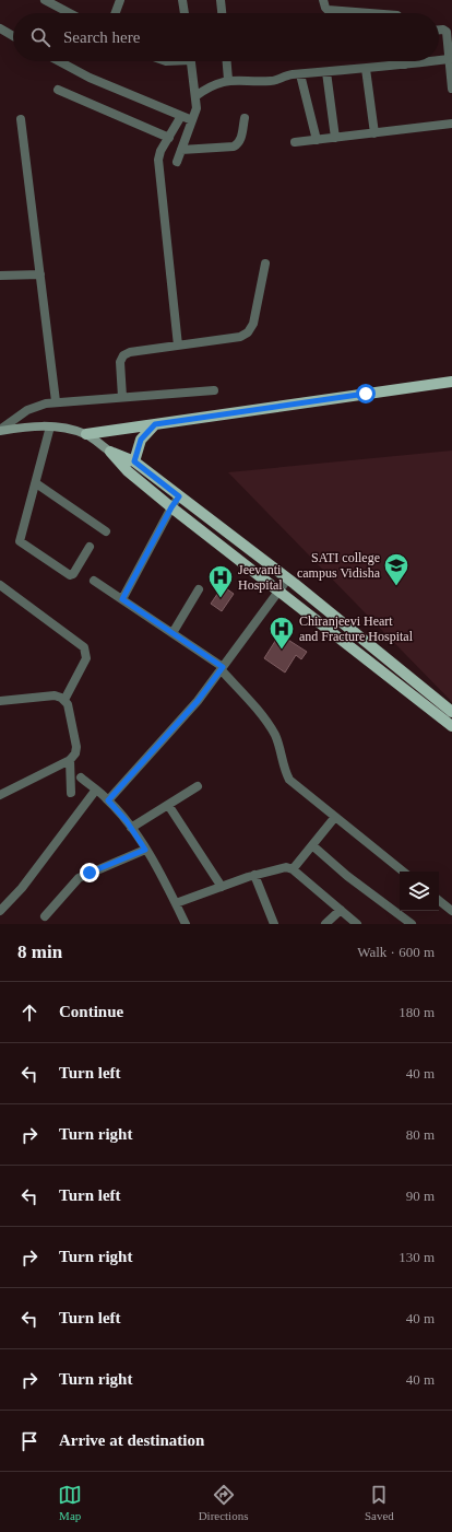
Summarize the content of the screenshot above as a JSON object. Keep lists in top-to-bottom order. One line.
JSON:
{"places":{"school or university":["SATI college campus Vidisha"],"hospital":["Jeevanti Hospital","Chiranjeevi Heart and Fracture Hospital"]},"page":{"search":"Search here","heading":["8 min","Walk · 600 m"],"list":[["Continue","180 m"],["Turn left","40 m"],["Turn right","80 m"],["Turn left","90 m"],["Turn right","130 m"],["Turn left","40 m"],["Turn right","40 m"],"Arrive at destination"],"nav":["Map","Directions","Saved"]}}
